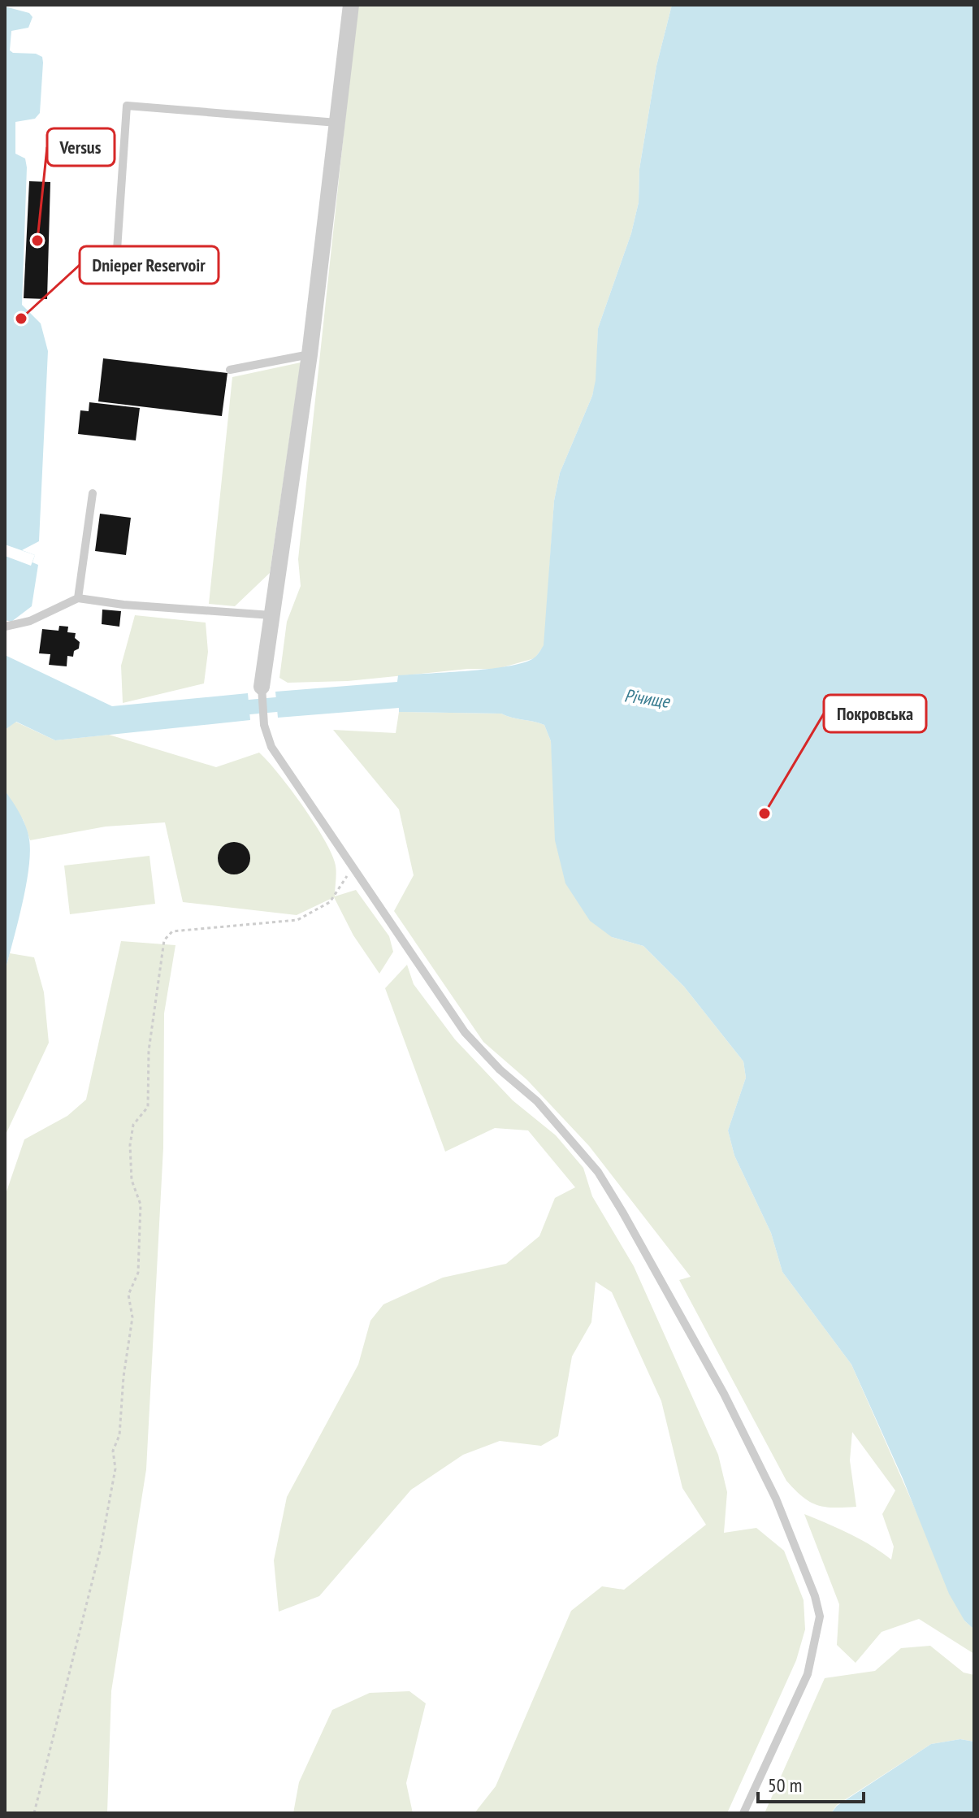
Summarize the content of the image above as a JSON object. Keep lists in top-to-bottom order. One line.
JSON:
{"water":["Річище"],"places":["Versus","Dnieper Reservoir","Покровська"],"scale_bar":"50 m"}
